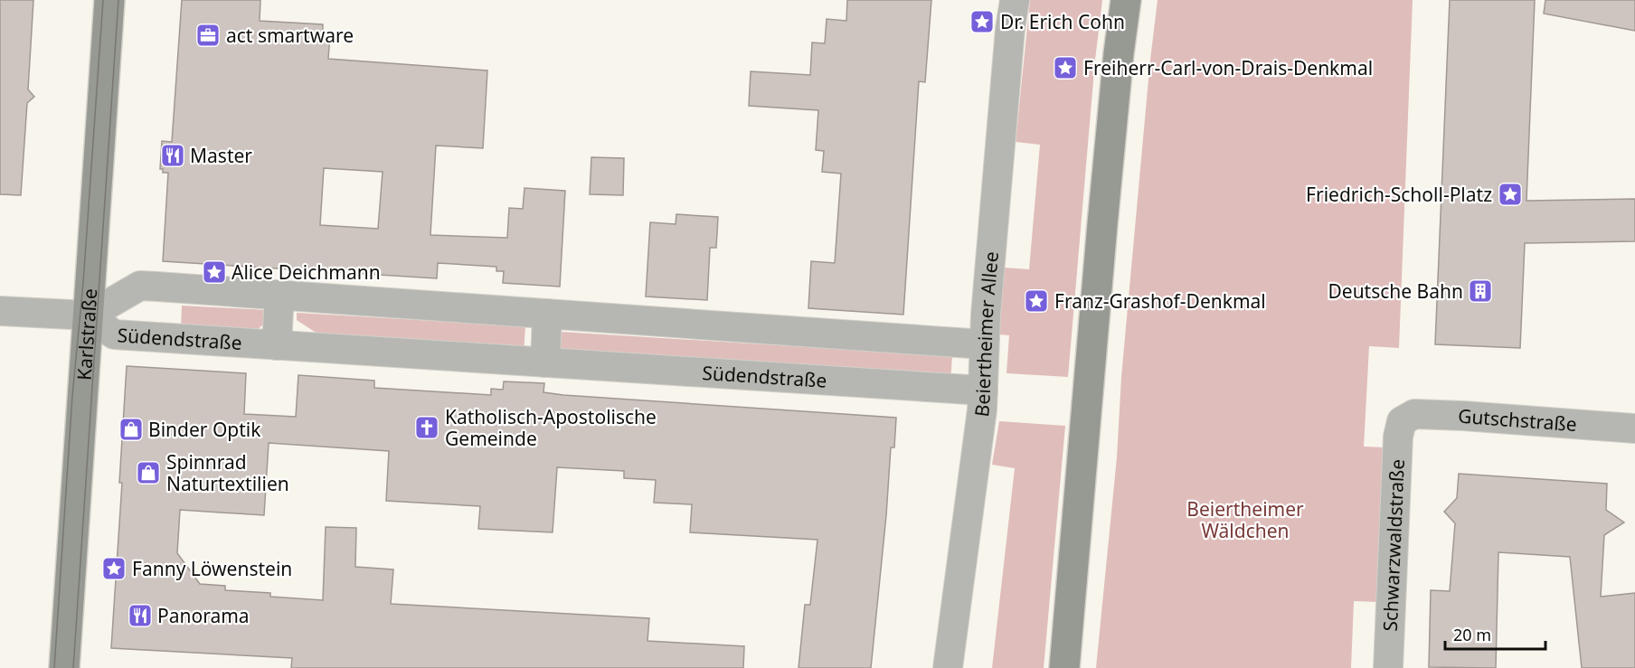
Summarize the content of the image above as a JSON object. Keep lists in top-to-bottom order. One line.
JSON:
{"streets":{"main road":["Karlstraße"],"street":["Beiertheimer Allee","Südendstraße","Gutschstraße","Schwarzwaldstraße"]},"crossings":[["Karlstraße","Südendstraße"],["Beiertheimer Allee","Südendstraße"],["Gutschstraße","Schwarzwaldstraße"]],"parks":["Beiertheimer Wäldchen"],"places":{"place":["Dr. Erich Cohn","Freiherr-Carl-von-Drais-Denkmal","Friedrich-Scholl-Platz","Alice Deichmann","Franz-Grashof-Denkmal","Fanny Löwenstein"],"office":["act smartware"],"restaurant":["Master","Panorama"],"building":["Deutsche Bahn"],"church":["Katholisch-Apostolische Gemeinde"],"shop":["Binder Optik","Spinnrad Naturtextilien"]},"scale_bar":"20 m"}
